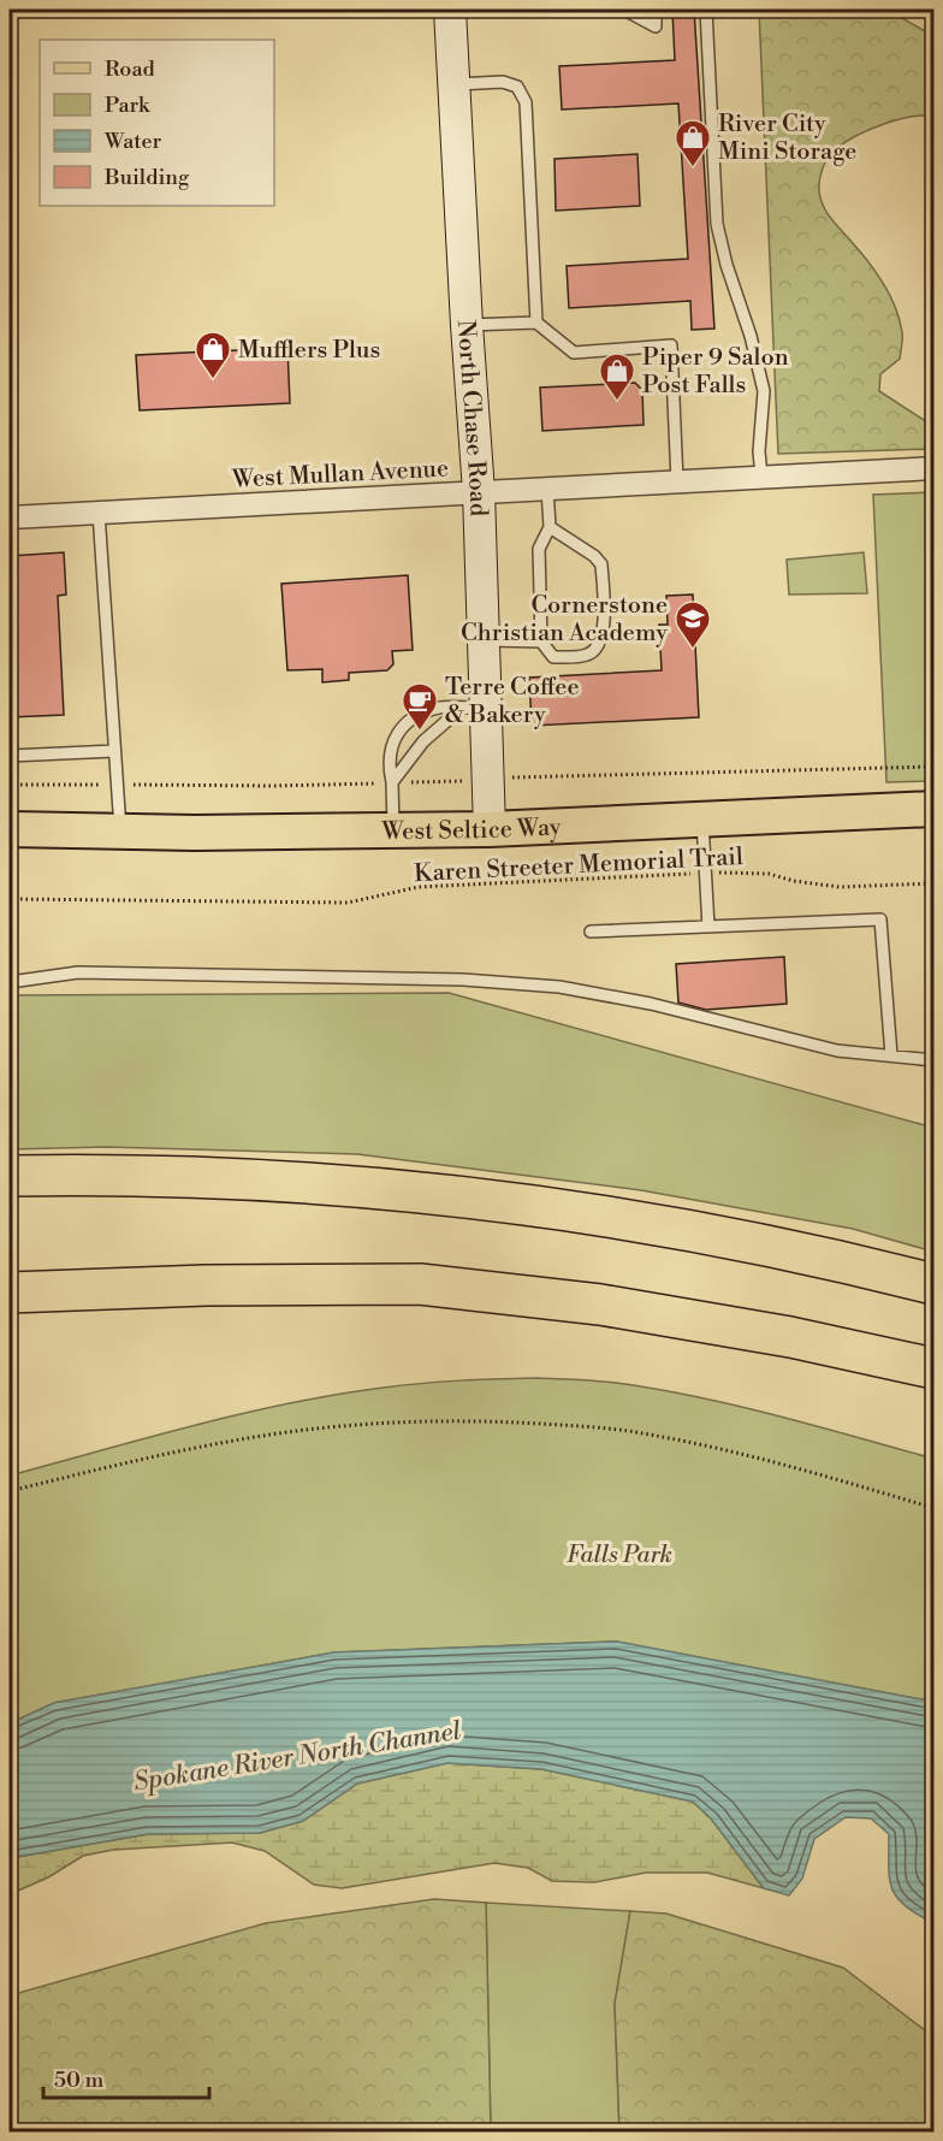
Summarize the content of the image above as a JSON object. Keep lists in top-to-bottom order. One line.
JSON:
{"streets":{"main road":["West Seltice Way"],"street":["North Chase Road","West Mullan Avenue"],"path":["Karen Streeter Memorial Trail"]},"crossings":[["North Chase Road","West Mullan Avenue"],["North Chase Road","West Seltice Way"]],"water":["Spokane River North Channel"],"parks":["Falls Park"],"places":{"shop":["River City Mini Storage","Mufflers Plus","Piper 9 Salon Post Falls"],"school or university":["Cornerstone Christian Academy"],"cafe":["Terre Coffee & Bakery"]},"legend":["Road","Park","Water","Building"],"scale_bar":"50 m"}
